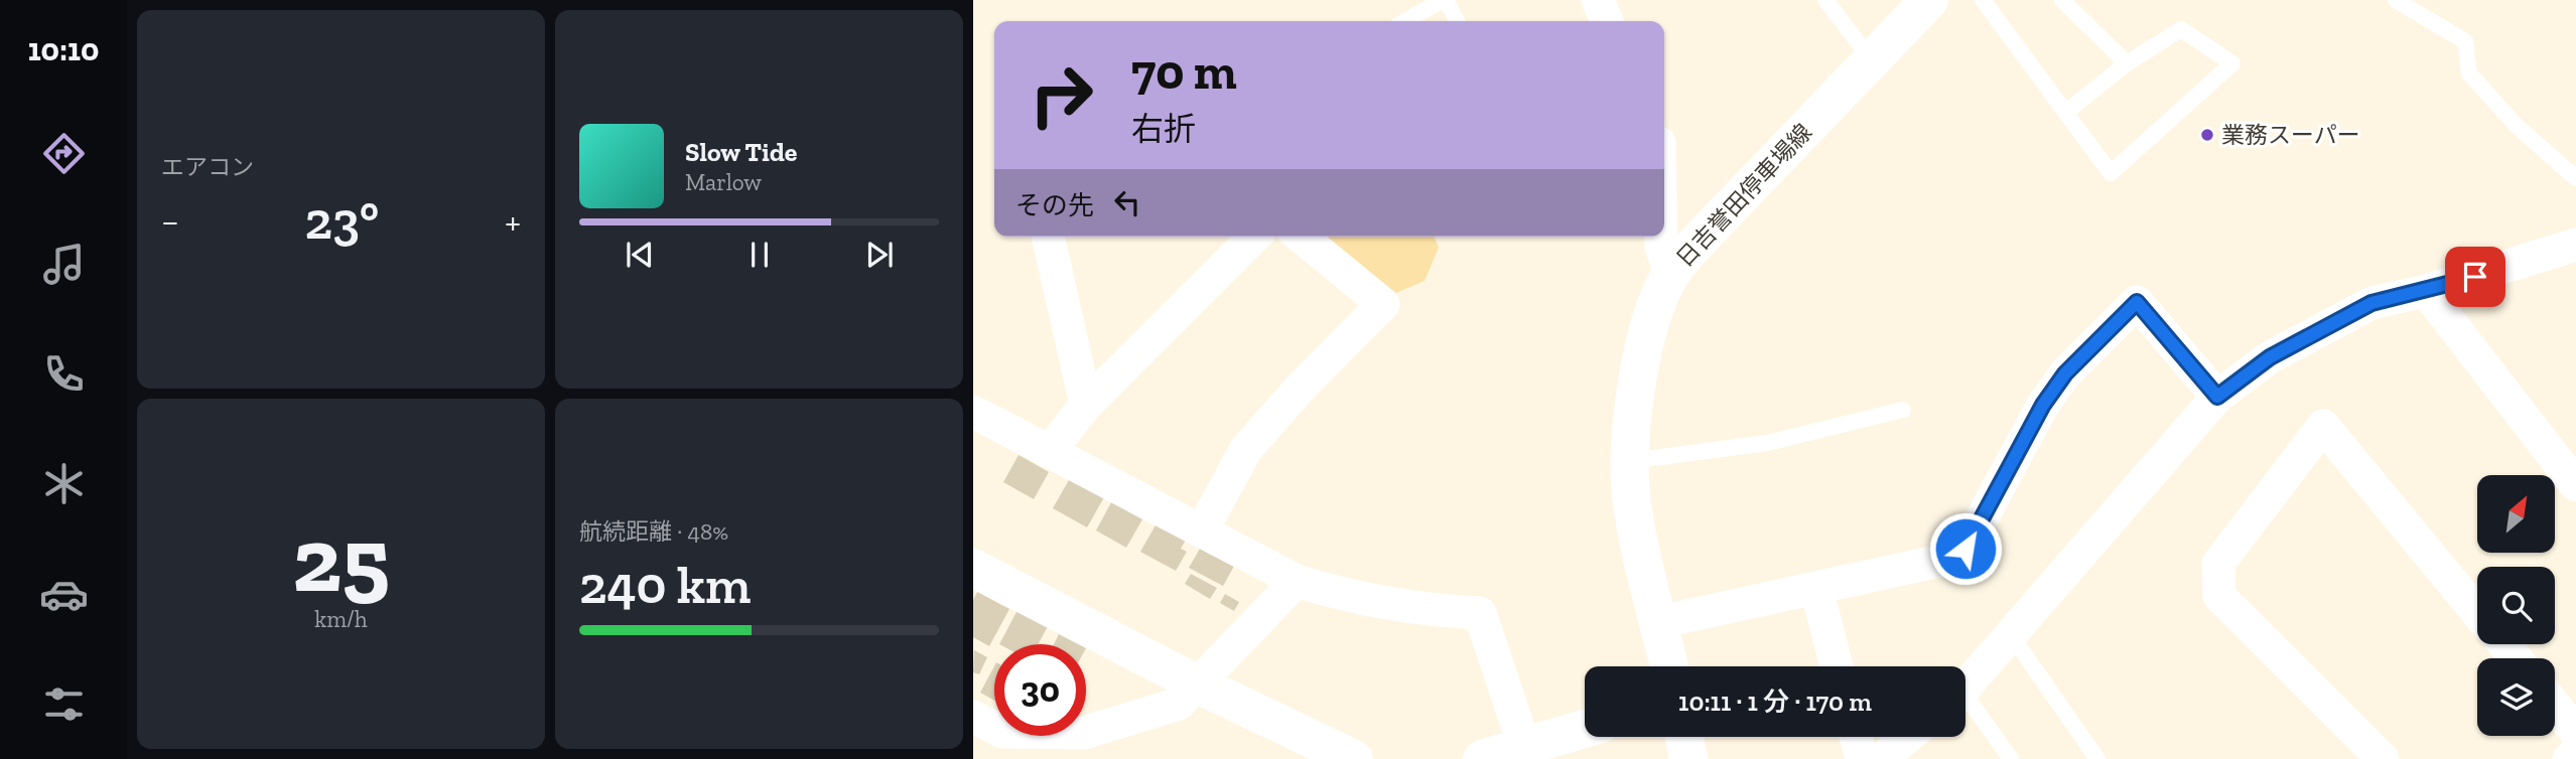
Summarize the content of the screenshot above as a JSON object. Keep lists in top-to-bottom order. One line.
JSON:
{"streets":{"main road":["日吉誉田停車場線"]},"places":["業務スーパー"],"north":"top right","page":{"tabs":"10:10","tile":["エアコン",["25","km/h"],["航続距離 · 48%","240 km"]],"turn":["70 m","右折"],"song":["Slow Tide","Marlow"],"then":"その先","heat":["−","23°","+"],"limit":"30","trip":"10:11 · 1 分 · 170 m"}}
